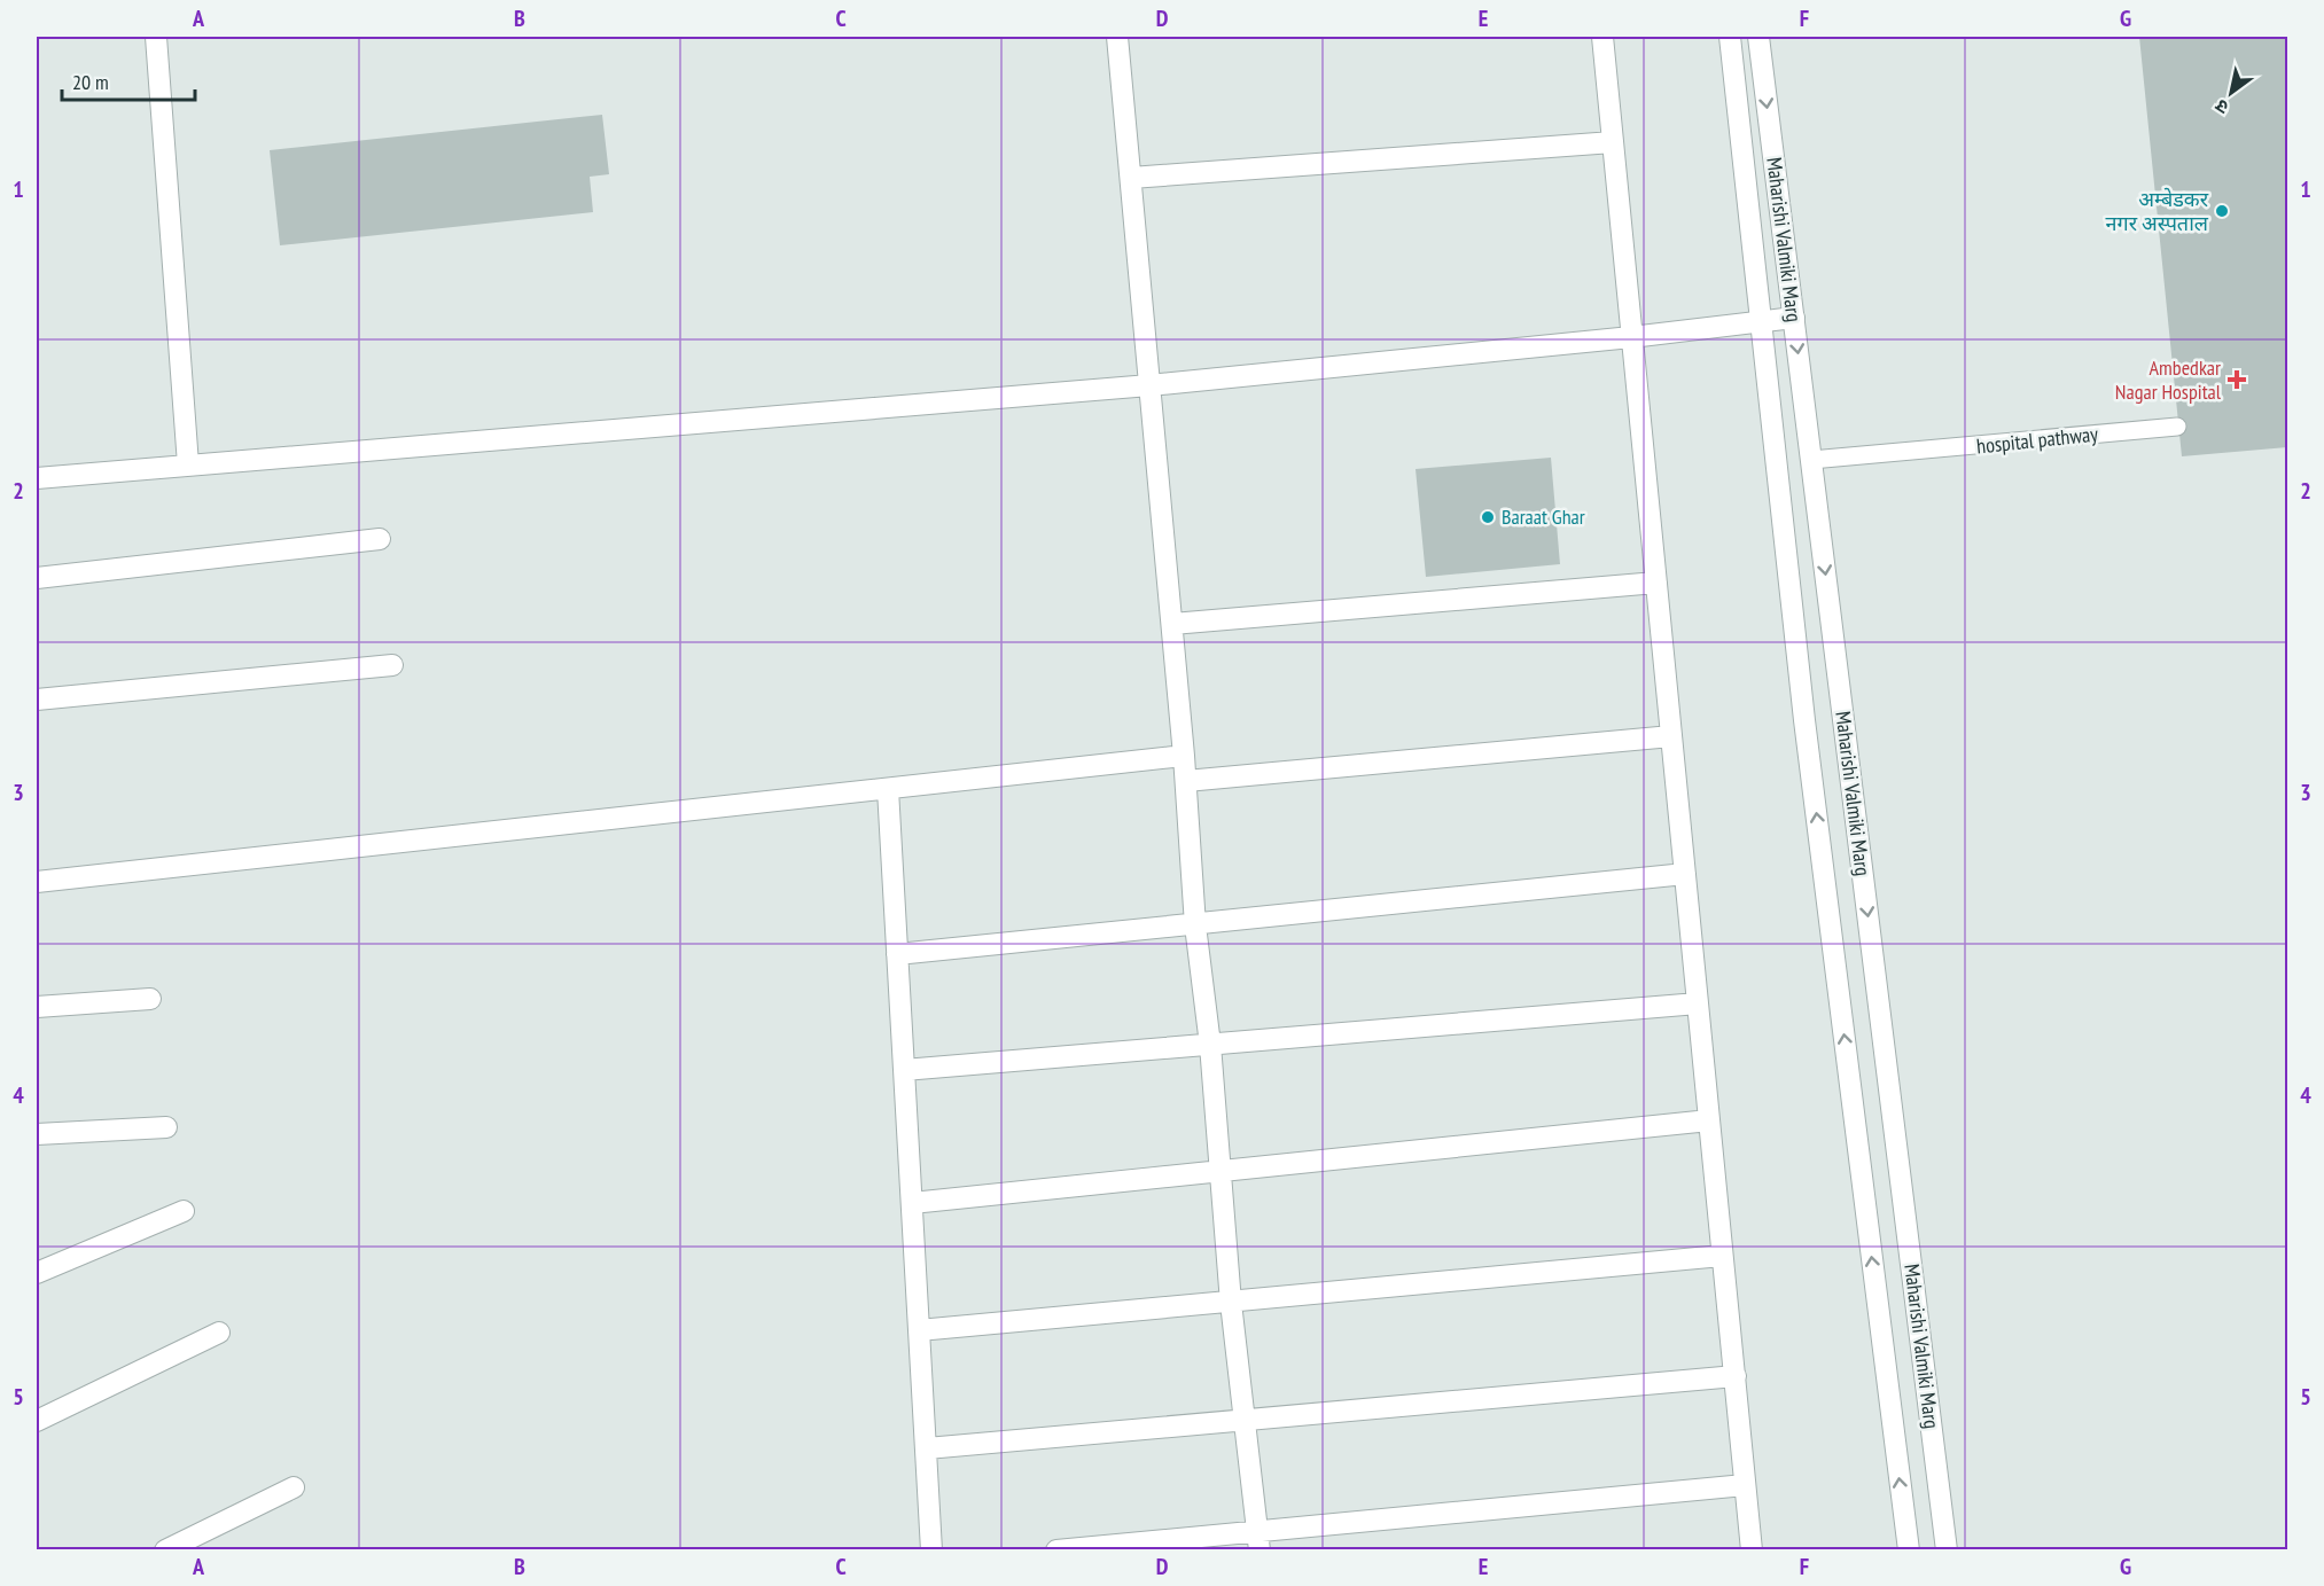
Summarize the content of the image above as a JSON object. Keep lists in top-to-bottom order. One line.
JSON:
{"streets":{"street":["Maharishi Valmiki Marg"],"lane":["hospital pathway"]},"crossings":[["Maharishi Valmiki Marg","hospital pathway"]],"places":{"other":["अम्बेडकर नगर अस्पताल","Baraat Ghar"],"health":["Ambedkar Nagar Hospital"]},"scale_bar":"20 m","north":"bottom left","grid":{"columns":["A","B","C","D","E","F","G"],"rows":["1","2","3","4","5"]}}
